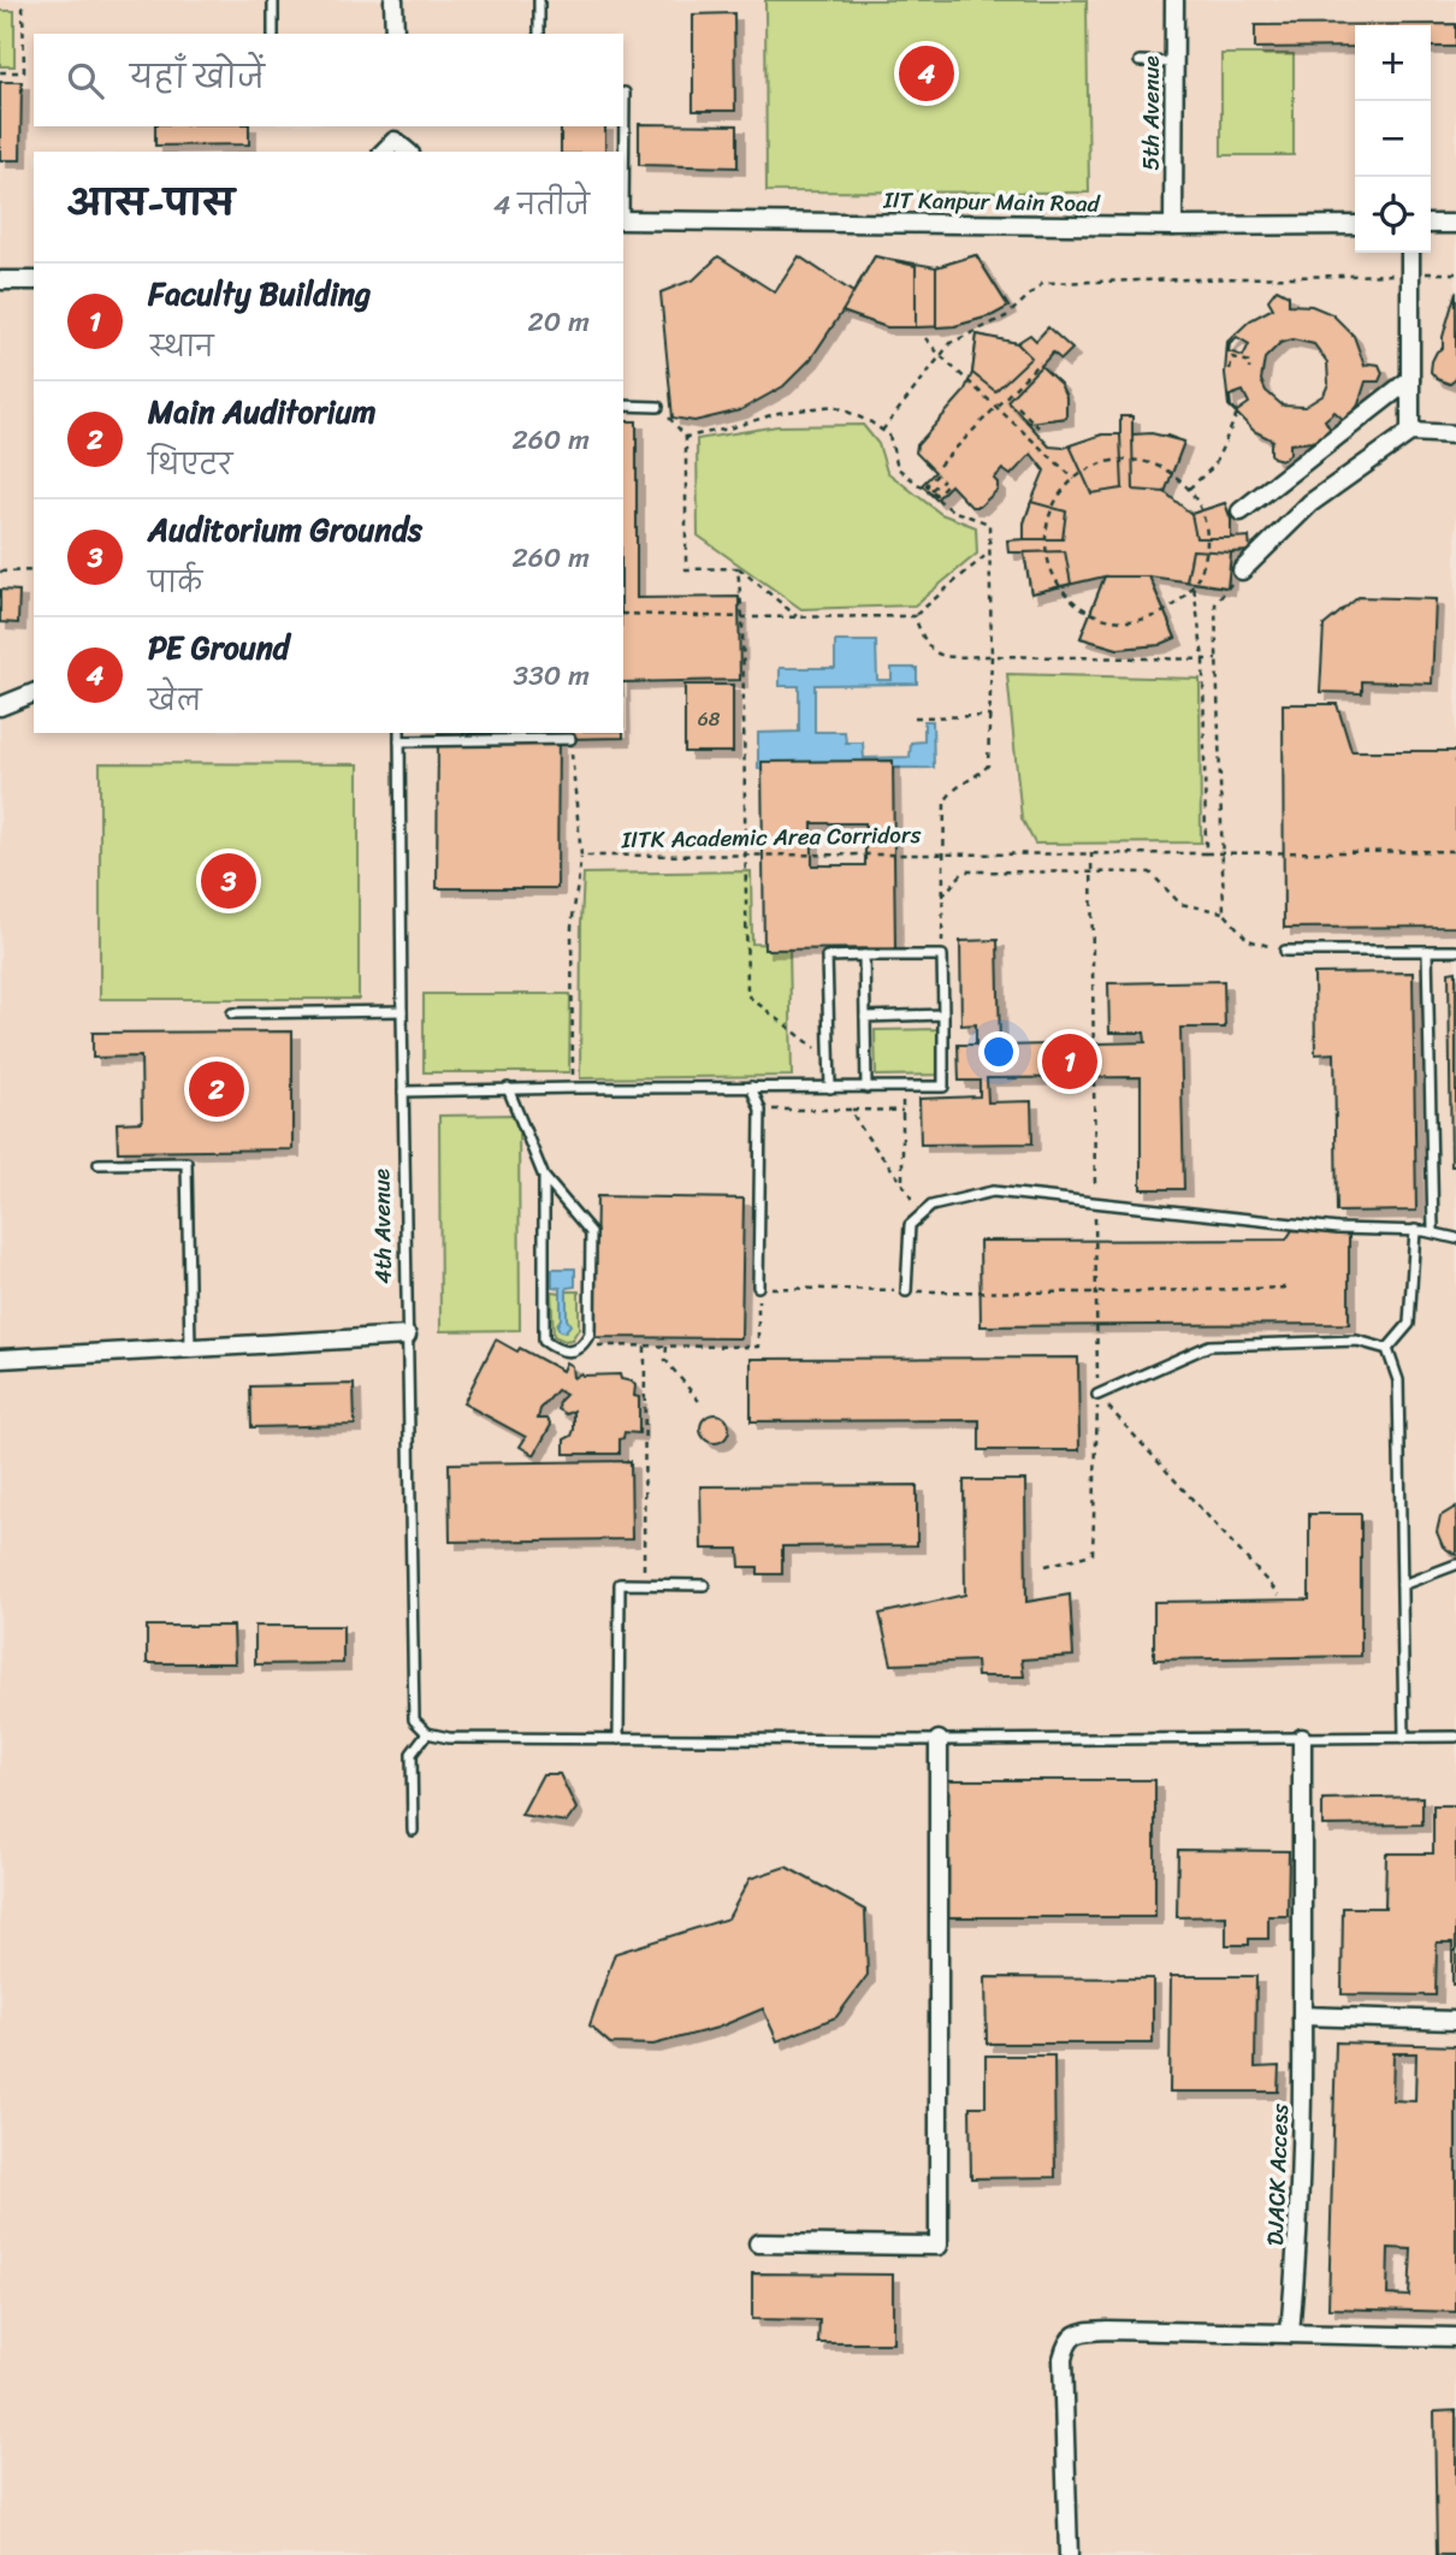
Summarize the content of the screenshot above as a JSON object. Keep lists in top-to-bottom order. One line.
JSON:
{"streets":{"street":["5th Avenue","IIT Kanpur Main Road","DJACK Access"],"lane":["4th Avenue"],"path":["IITK Academic Area Corridors"]},"crossings":[["5th Avenue","IIT Kanpur Main Road"]],"house_numbers":["68"],"page":{"map_buttons":["+","−"],"search":"यहाँ खोजें","pins":["4","3","1","2"],"heading":["आस-पास","4 नतीजे"],"list":[{"mark":"1","name":"Faculty Building","note":"स्थान","value":"20 m"},{"mark":"2","name":"Main Auditorium","note":"थिएटर","value":"260 m"},{"mark":"3","name":"Auditorium Grounds","note":"पार्क","value":"260 m"},{"mark":"4","name":"PE Ground","note":"खेल","value":"330 m"}]}}
